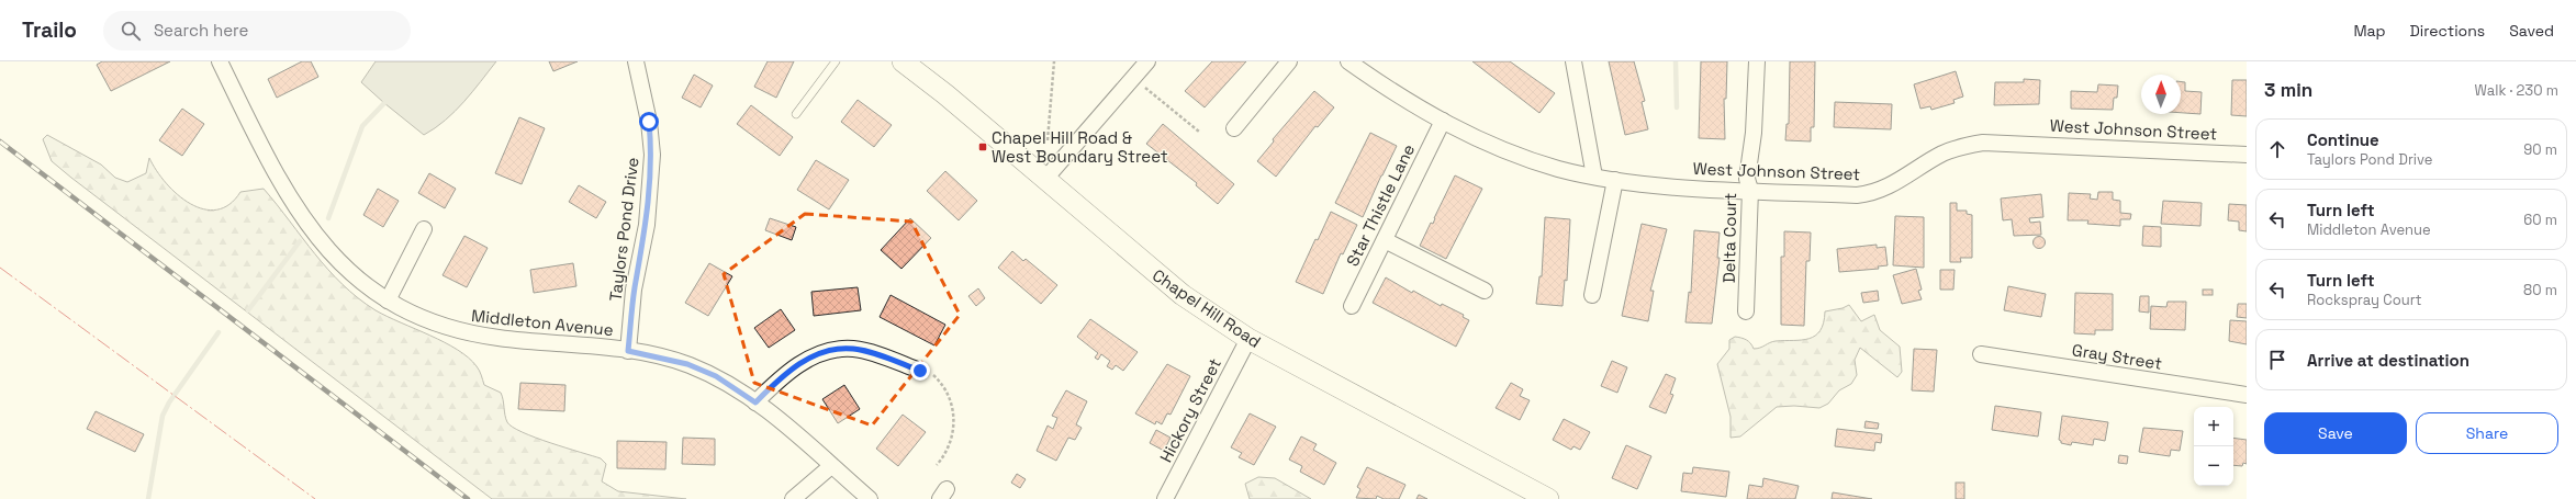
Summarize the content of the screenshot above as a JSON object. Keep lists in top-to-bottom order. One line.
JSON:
{"streets":{"main road":["Chapel Hill Road"],"street":["West Johnson Street","Star Thistle Lane","Taylors Pond Drive","Delta Court","Middleton Avenue","Gray Street","Hickory Street"]},"crossings":[["West Johnson Street","Star Thistle Lane"],["West Johnson Street","Delta Court"],["Taylors Pond Drive","Middleton Avenue"],["Chapel Hill Road","Hickory Street"]],"places":{"transit":["Chapel Hill Road & West Boundary Street"]},"north":"top","page":{"header":"Trailo","search":"Search here","nav":["Map","Directions","Saved"],"heading":["3 min","Walk · 230 m"],"list":[["Continue","Taylors Pond Drive","90 m"],["Turn left","Middleton Avenue","60 m"],["Turn left","Rockspray Court","80 m"],"Arrive at destination"],"buttons":["Save","Share"],"map_buttons":["+","−"]}}
